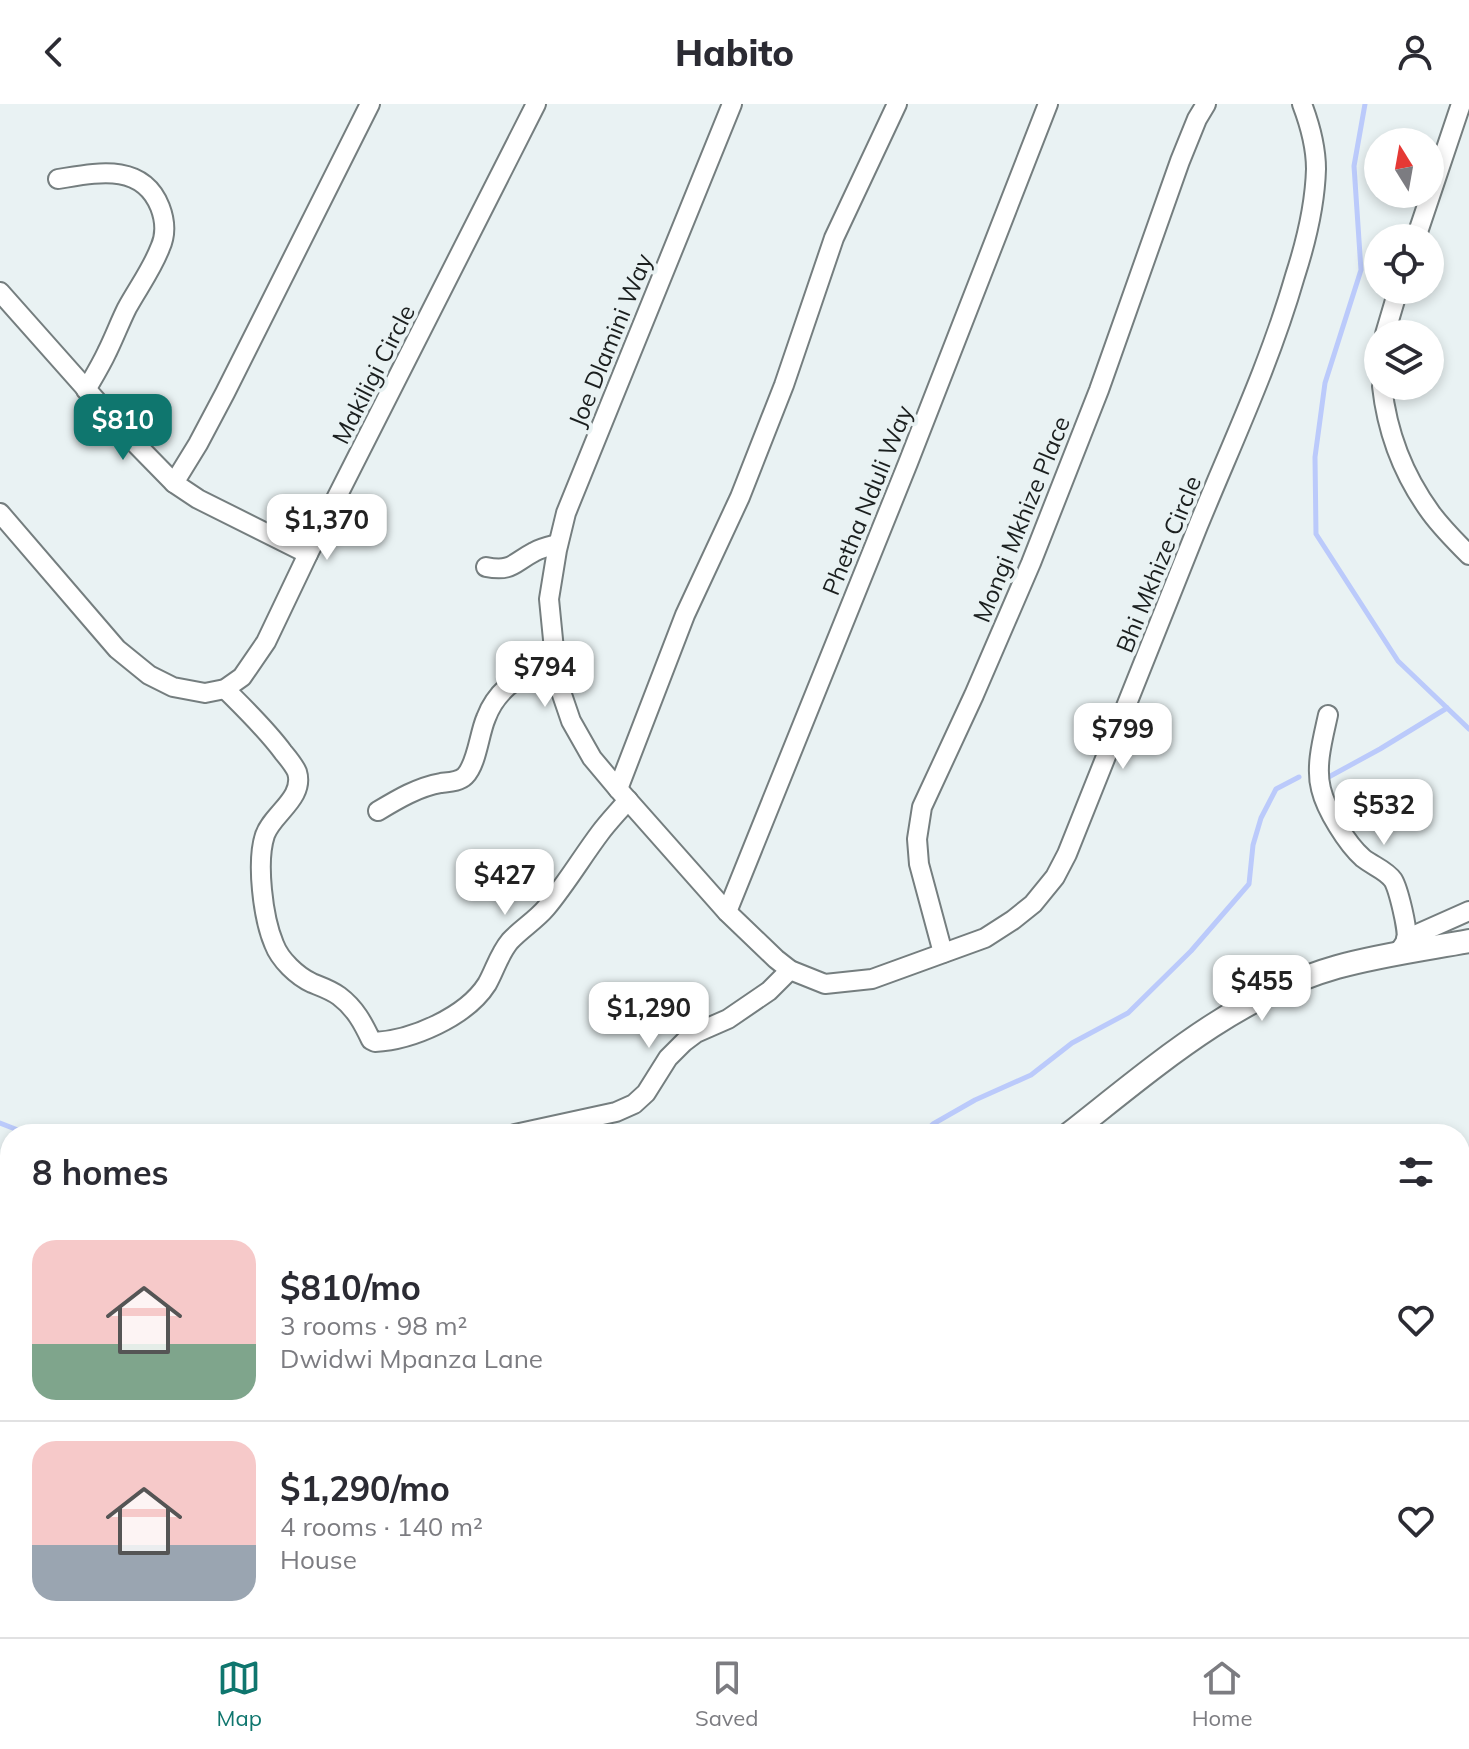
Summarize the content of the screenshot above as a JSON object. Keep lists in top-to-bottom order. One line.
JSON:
{"streets":{"street":["Joe Dlamini Way","Makiligi Circle","Phetha Nduli Way","Mongi Mkhize Place","Bhi Mkhize Circle"]},"crossings":[["Joe Dlamini Way","Bhi Mkhize Circle"],["Phetha Nduli Way","Bhi Mkhize Circle"],["Mongi Mkhize Place","Bhi Mkhize Circle"]],"north":"top","page":{"header":"Habito","price":["$810","$1,370","$794","$799","$532","$427","$455","$1,290"],"heading":"8 homes","list":[{"name":"$810/mo","note":"3 rooms · 98 m² · Dwidwi Mpanza Lane"},{"name":"$1,290/mo","note":"4 rooms · 140 m² · House"}],"tabs":["Map","Saved","Home"]}}
